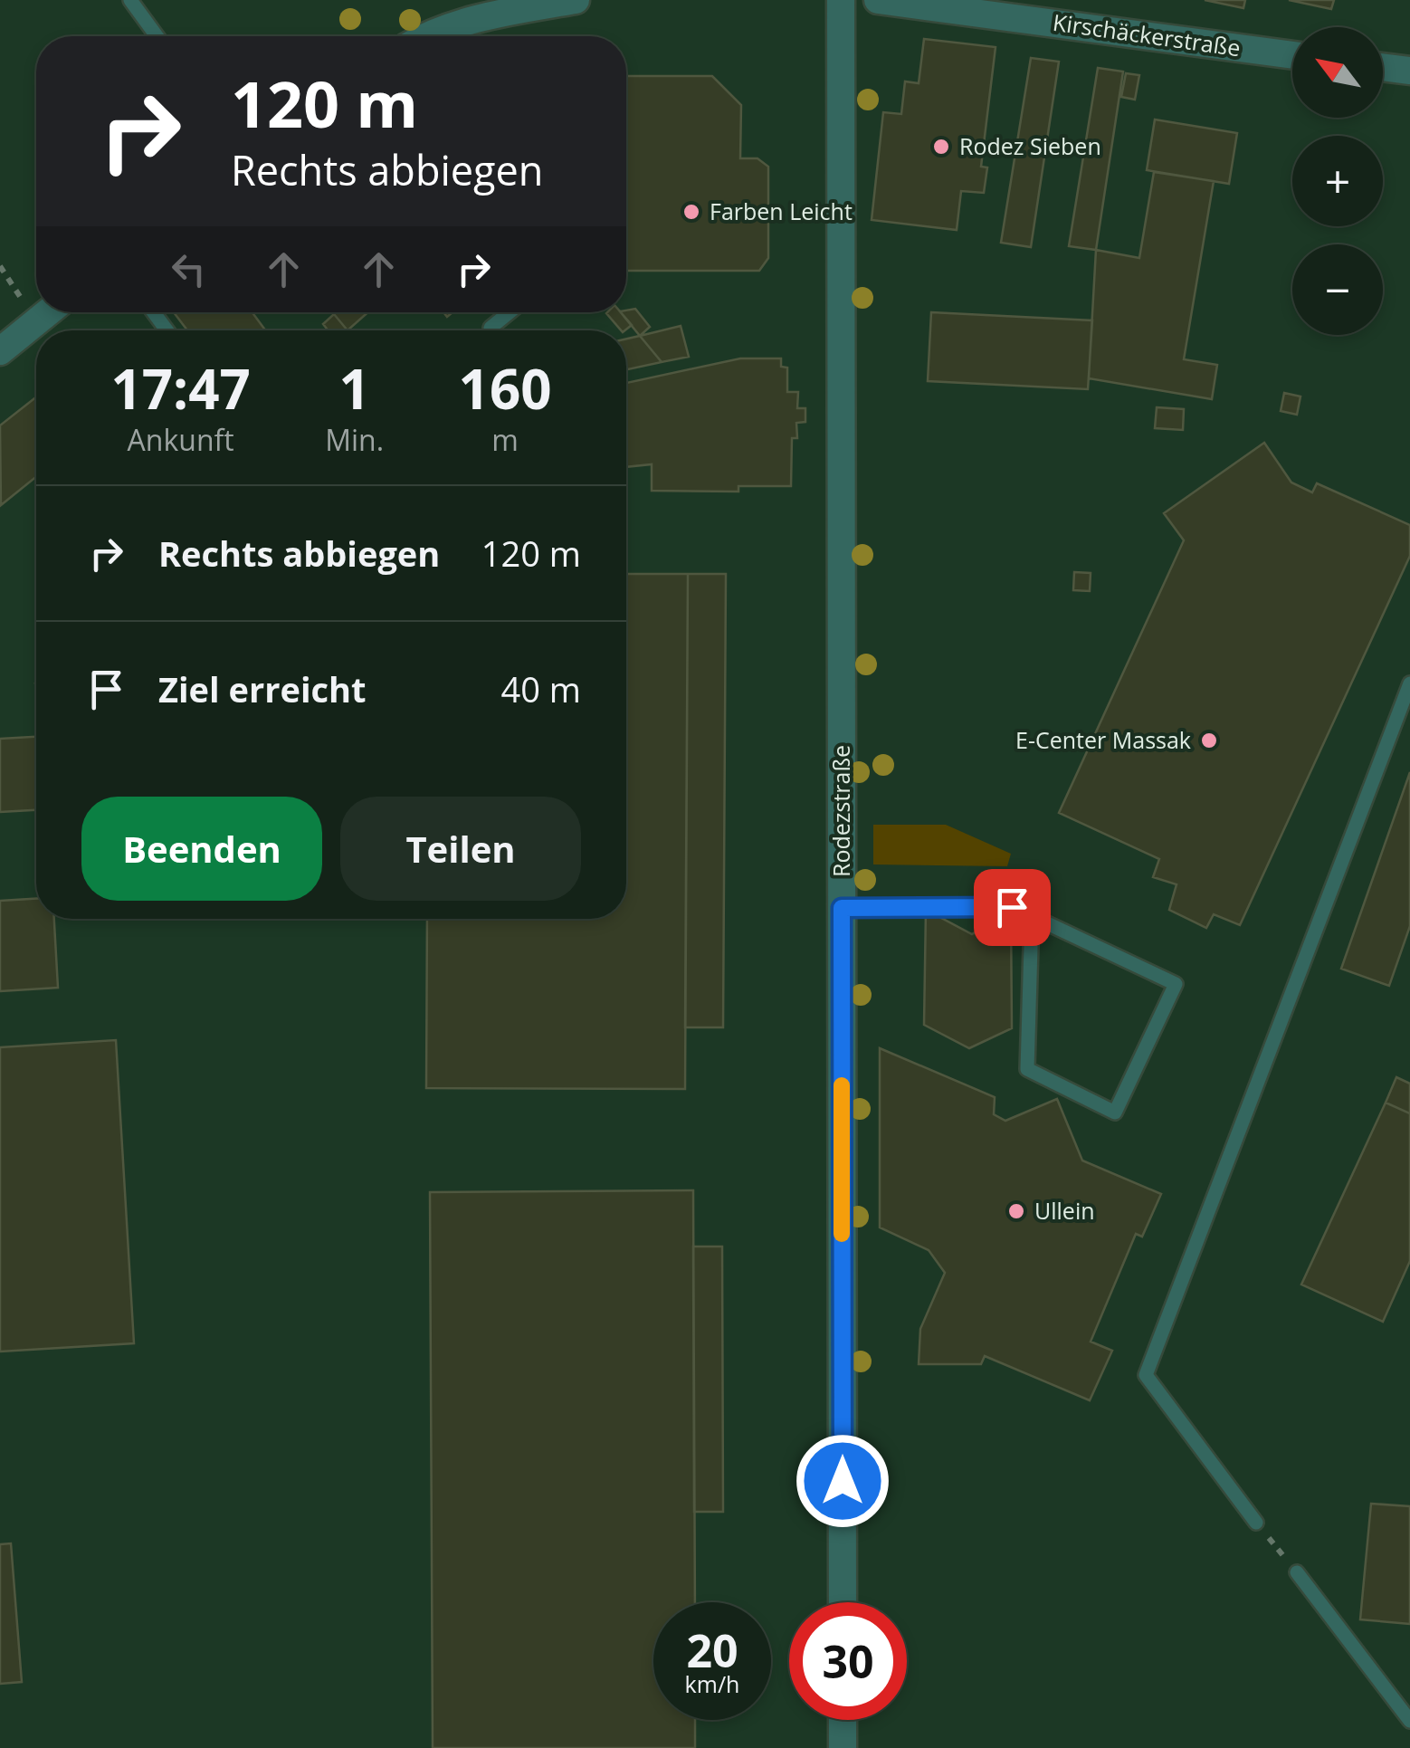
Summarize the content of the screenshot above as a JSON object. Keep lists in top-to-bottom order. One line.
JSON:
{"streets":{"street":["Kirschäckerstraße","Rodezstraße"]},"places":["Rodez Sieben","Farben Leicht","E-Center Massak","Ullein"],"north":"top left","page":{"map_buttons":["+","−"],"turn":["120 m","Rechts abbiegen"],"eta":["17:47","Ankunft","1","Min.","160","m"],"list":[{"name":"Rechts abbiegen","value":"120 m"},{"name":"Ziel erreicht","value":"40 m"}],"buttons":["Beenden","Teilen"],"speed":"20 km/h","limit":"30"}}
